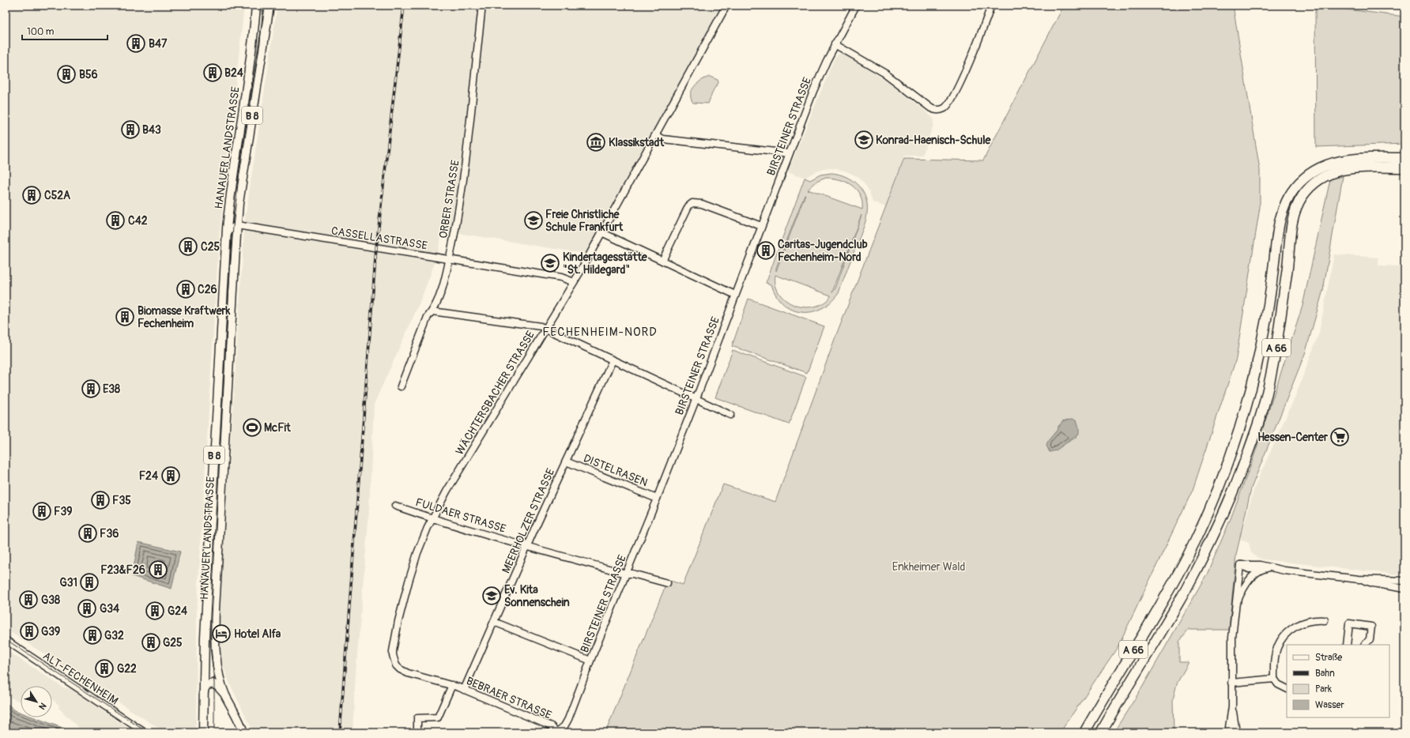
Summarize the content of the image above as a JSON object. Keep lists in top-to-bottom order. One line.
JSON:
{"streets":{"highway":["A 66"],"main road":["B 8","HANAUER LANDSTRASSE"],"street":["BIRSTEINER STRASSE","ORBER STRASSE","CASSELLASTRASSE","WÄCHTERSBACHER STRASSE","DISTELRASEN","FULDAER STRASSE","MEERHOLZER STRASSE","ALT-FECHENHEIM","BEBRAER STRASSE"]},"crossings":[["BIRSTEINER STRASSE","DISTELRASEN"],["BIRSTEINER STRASSE","FULDAER STRASSE"],["BIRSTEINER STRASSE","BEBRAER STRASSE"],["HANAUER LANDSTRASSE","CASSELLASTRASSE"],["ORBER STRASSE","CASSELLASTRASSE"],["CASSELLASTRASSE","WÄCHTERSBACHER STRASSE"],["WÄCHTERSBACHER STRASSE","FULDAER STRASSE"],["WÄCHTERSBACHER STRASSE","BEBRAER STRASSE"],["DISTELRASEN","MEERHOLZER STRASSE"],["FULDAER STRASSE","MEERHOLZER STRASSE"],["MEERHOLZER STRASSE","BEBRAER STRASSE"]],"districts":["FECHENHEIM-NORD"],"parks":["Enkheimer Wald"],"places":{"building":["B47","B24","B56","B43","C52A","C42","C25","Caritas-Jugendclub Fechenheim-Nord","C26","Biomasse Kraftwerk Fechenheim","E38","F24","F35","F39","F36","F23&F26","G31","G38","G34","G24","G39","G32","G25","G22"],"school or university":["Konrad-Haenisch-Schule","Freie Christliche Schule Frankfurt","Kindertagesstätte \"St. Hildegard\"","Ev. Kita Sonnenschein"],"museum":["Klassikstadt"],"sports":["McFit"],"supermarket":["Hessen-Center"],"hotel":["Hotel Alfa"]},"legend":["Straße","Bahn","Park","Wasser"],"scale_bar":"100 m","north":"bottom right"}
